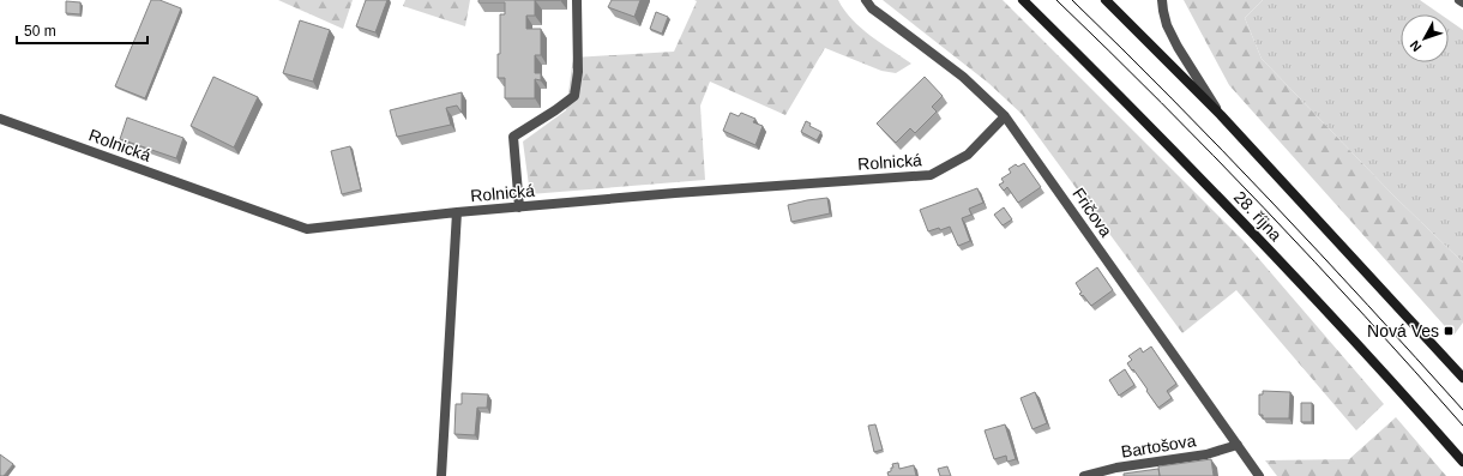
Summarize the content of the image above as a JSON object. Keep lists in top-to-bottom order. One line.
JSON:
{"streets":{"main road":["28. října"],"street":["Rolnická","Fričova","Bartošova"]},"crossings":[["Rolnická","Fričova"],["Fričova","Bartošova"]],"places":{"transit":["Nová Ves"]},"scale_bar":"50 m","north":"bottom left"}
